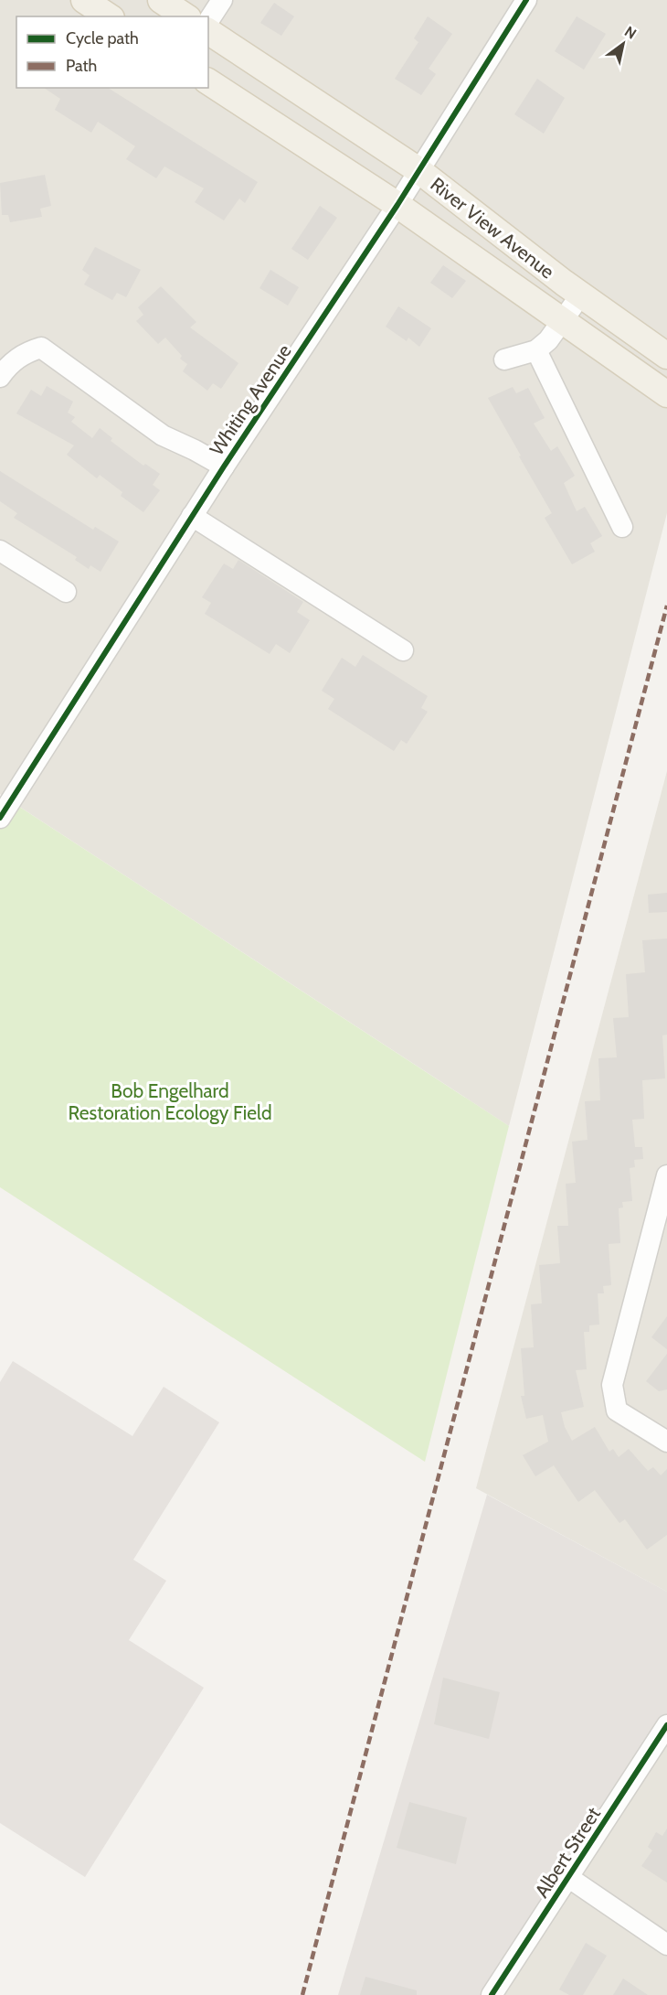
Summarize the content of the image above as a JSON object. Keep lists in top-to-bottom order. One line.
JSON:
{"streets":{"main road":["River View Avenue"],"street":["Whiting Avenue","Albert Street"]},"crossings":[["River View Avenue","Whiting Avenue"]],"parks":["Bob Engelhard Restoration Ecology Field"],"legend":["Cycle path","Path"],"north":"top right"}
